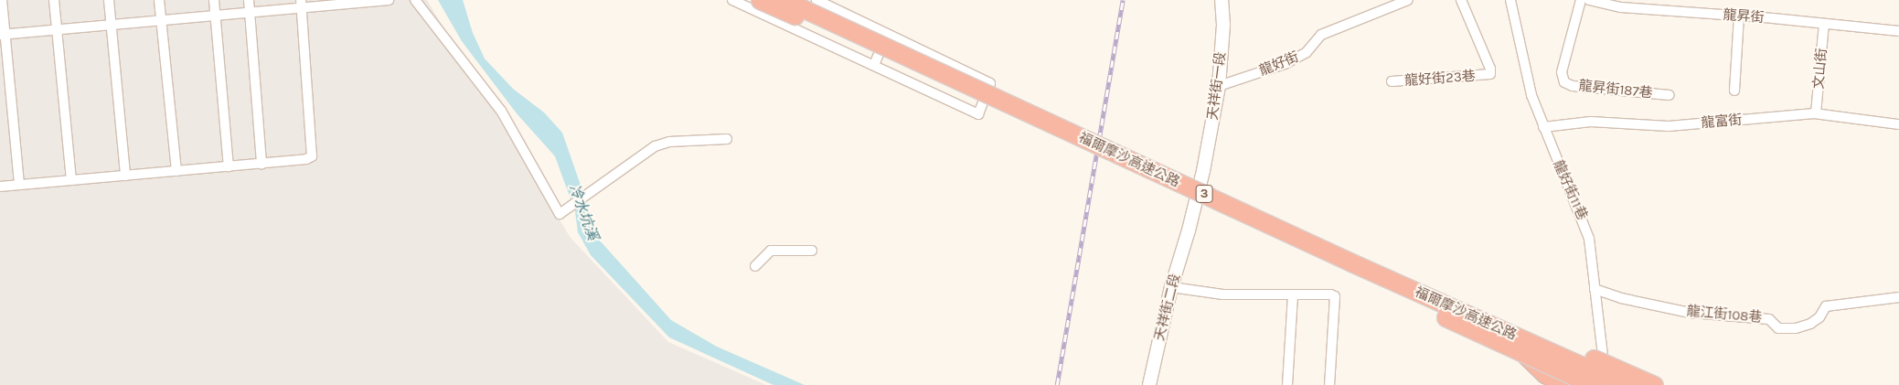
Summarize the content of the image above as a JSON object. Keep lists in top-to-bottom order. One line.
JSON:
{"streets":{"highway":["福爾摩沙高速公路","3"],"street":["龍昇街","龍好街","文山街","龍好街23巷","天祥街一段","龍昇街187巷","龍富街","龍好街11巷","天祥街二段","龍江街108巷"]},"crossings":[["龍昇街","文山街"],["龍好街","天祥街一段"],["文山街","龍富街"],["天祥街一段","天祥街二段"],["龍富街","龍好街11巷"],["龍好街11巷","龍江街108巷"]],"water":["冷水坑溪"]}
